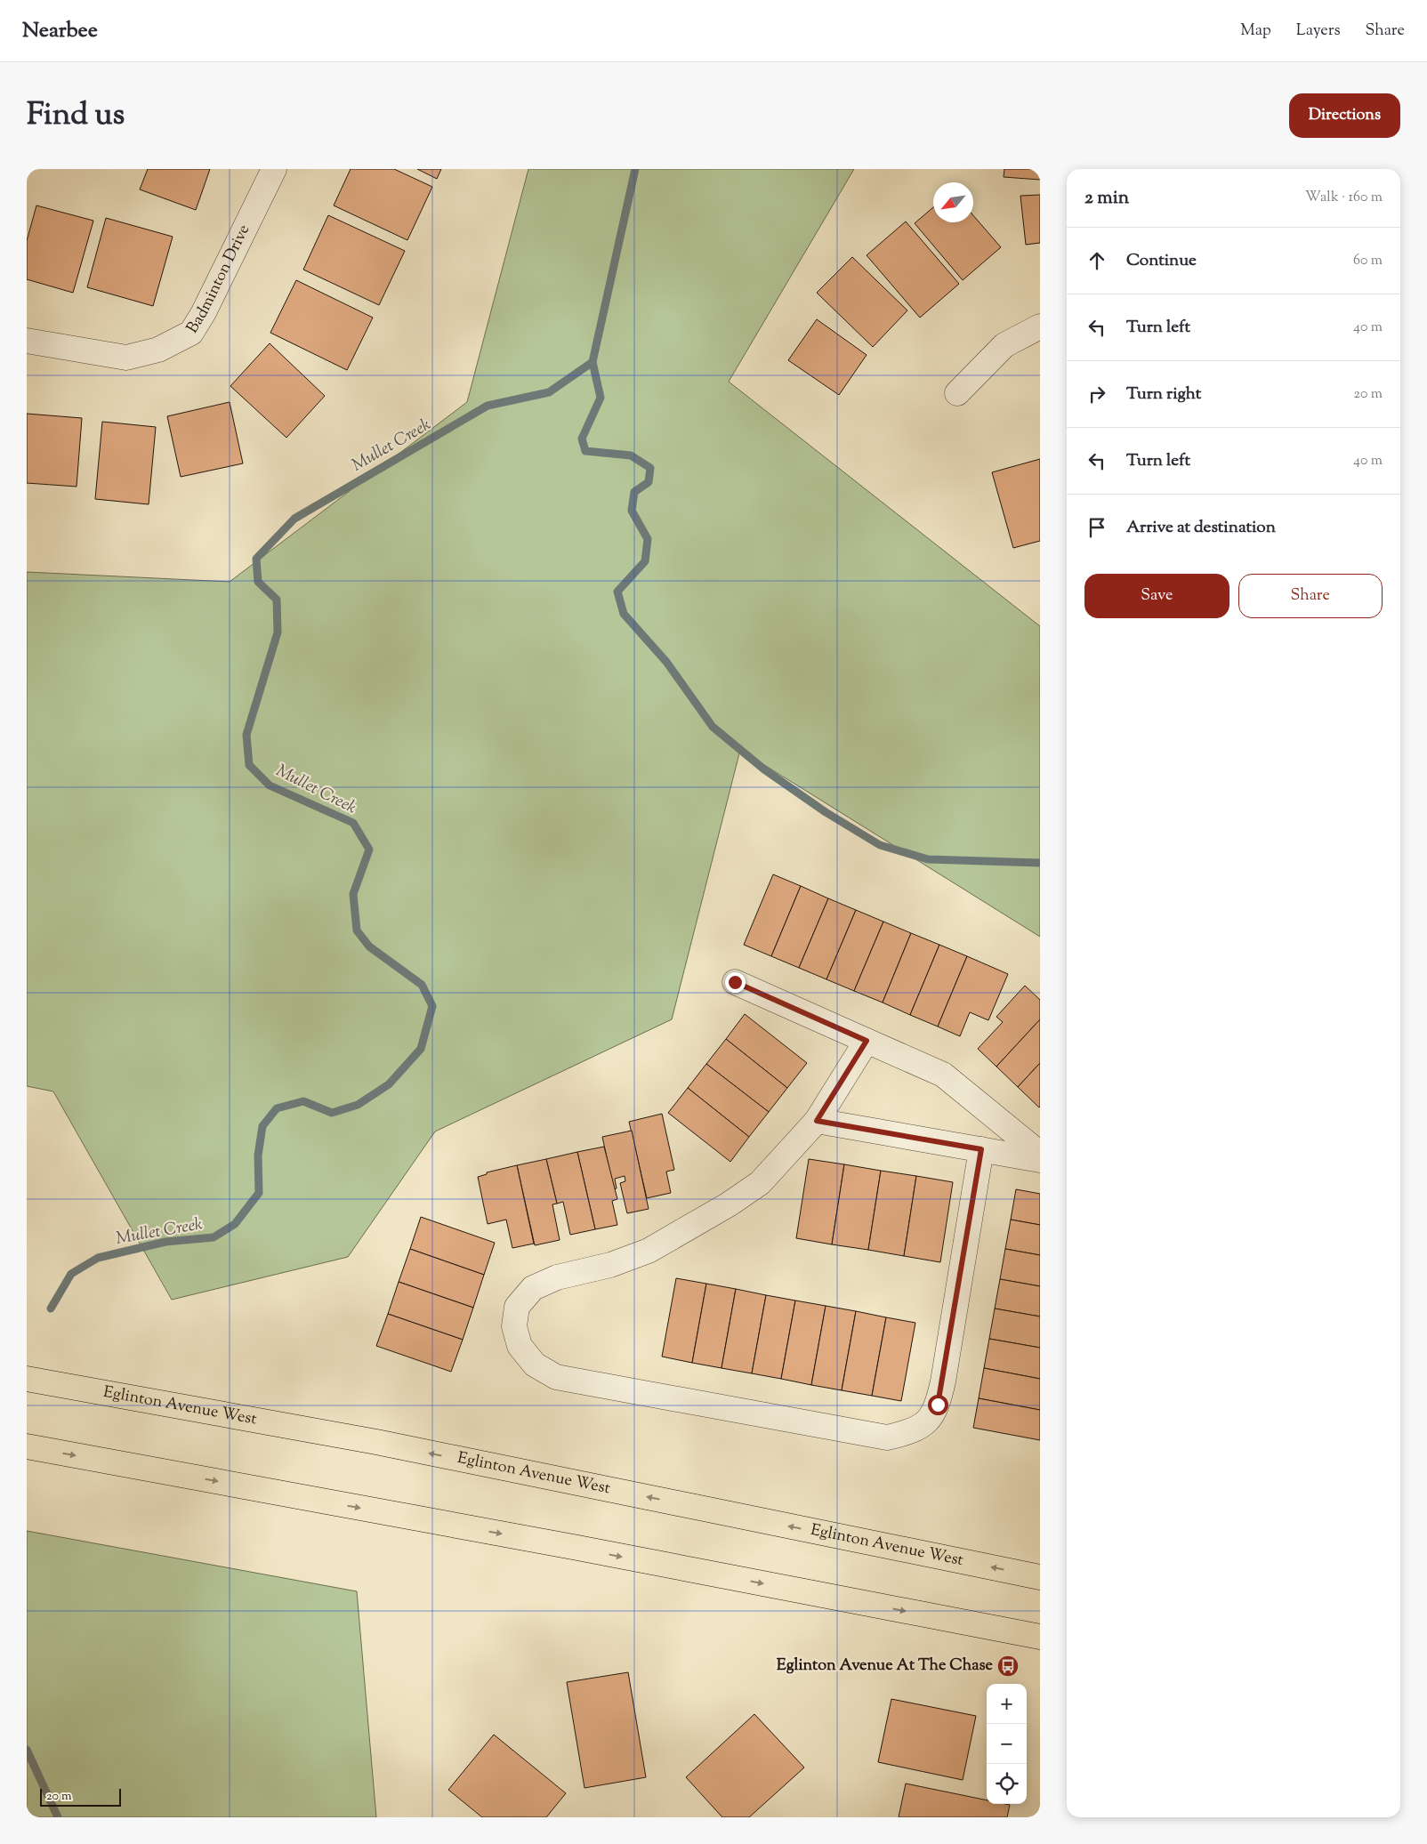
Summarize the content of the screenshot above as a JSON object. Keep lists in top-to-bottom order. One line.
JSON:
{"streets":{"main road":["Eglinton Avenue West"],"street":["Badminton Drive"]},"water":["Mullet Creek"],"places":{"bus stop":["Eglinton Avenue At The Chase"]},"scale_bar":"20 m","north":"bottom left","page":{"header":"Nearbee","nav":["Map","Layers","Share"],"title":"Find us","buttons":["Directions",["Save","Share"]],"heading":["2 min","Walk · 160 m"],"list":[["Continue","60 m"],["Turn left","40 m"],["Turn right","20 m"],["Turn left","40 m"],"Arrive at destination"],"map_buttons":["+","−"],"scale":"20 m"}}
